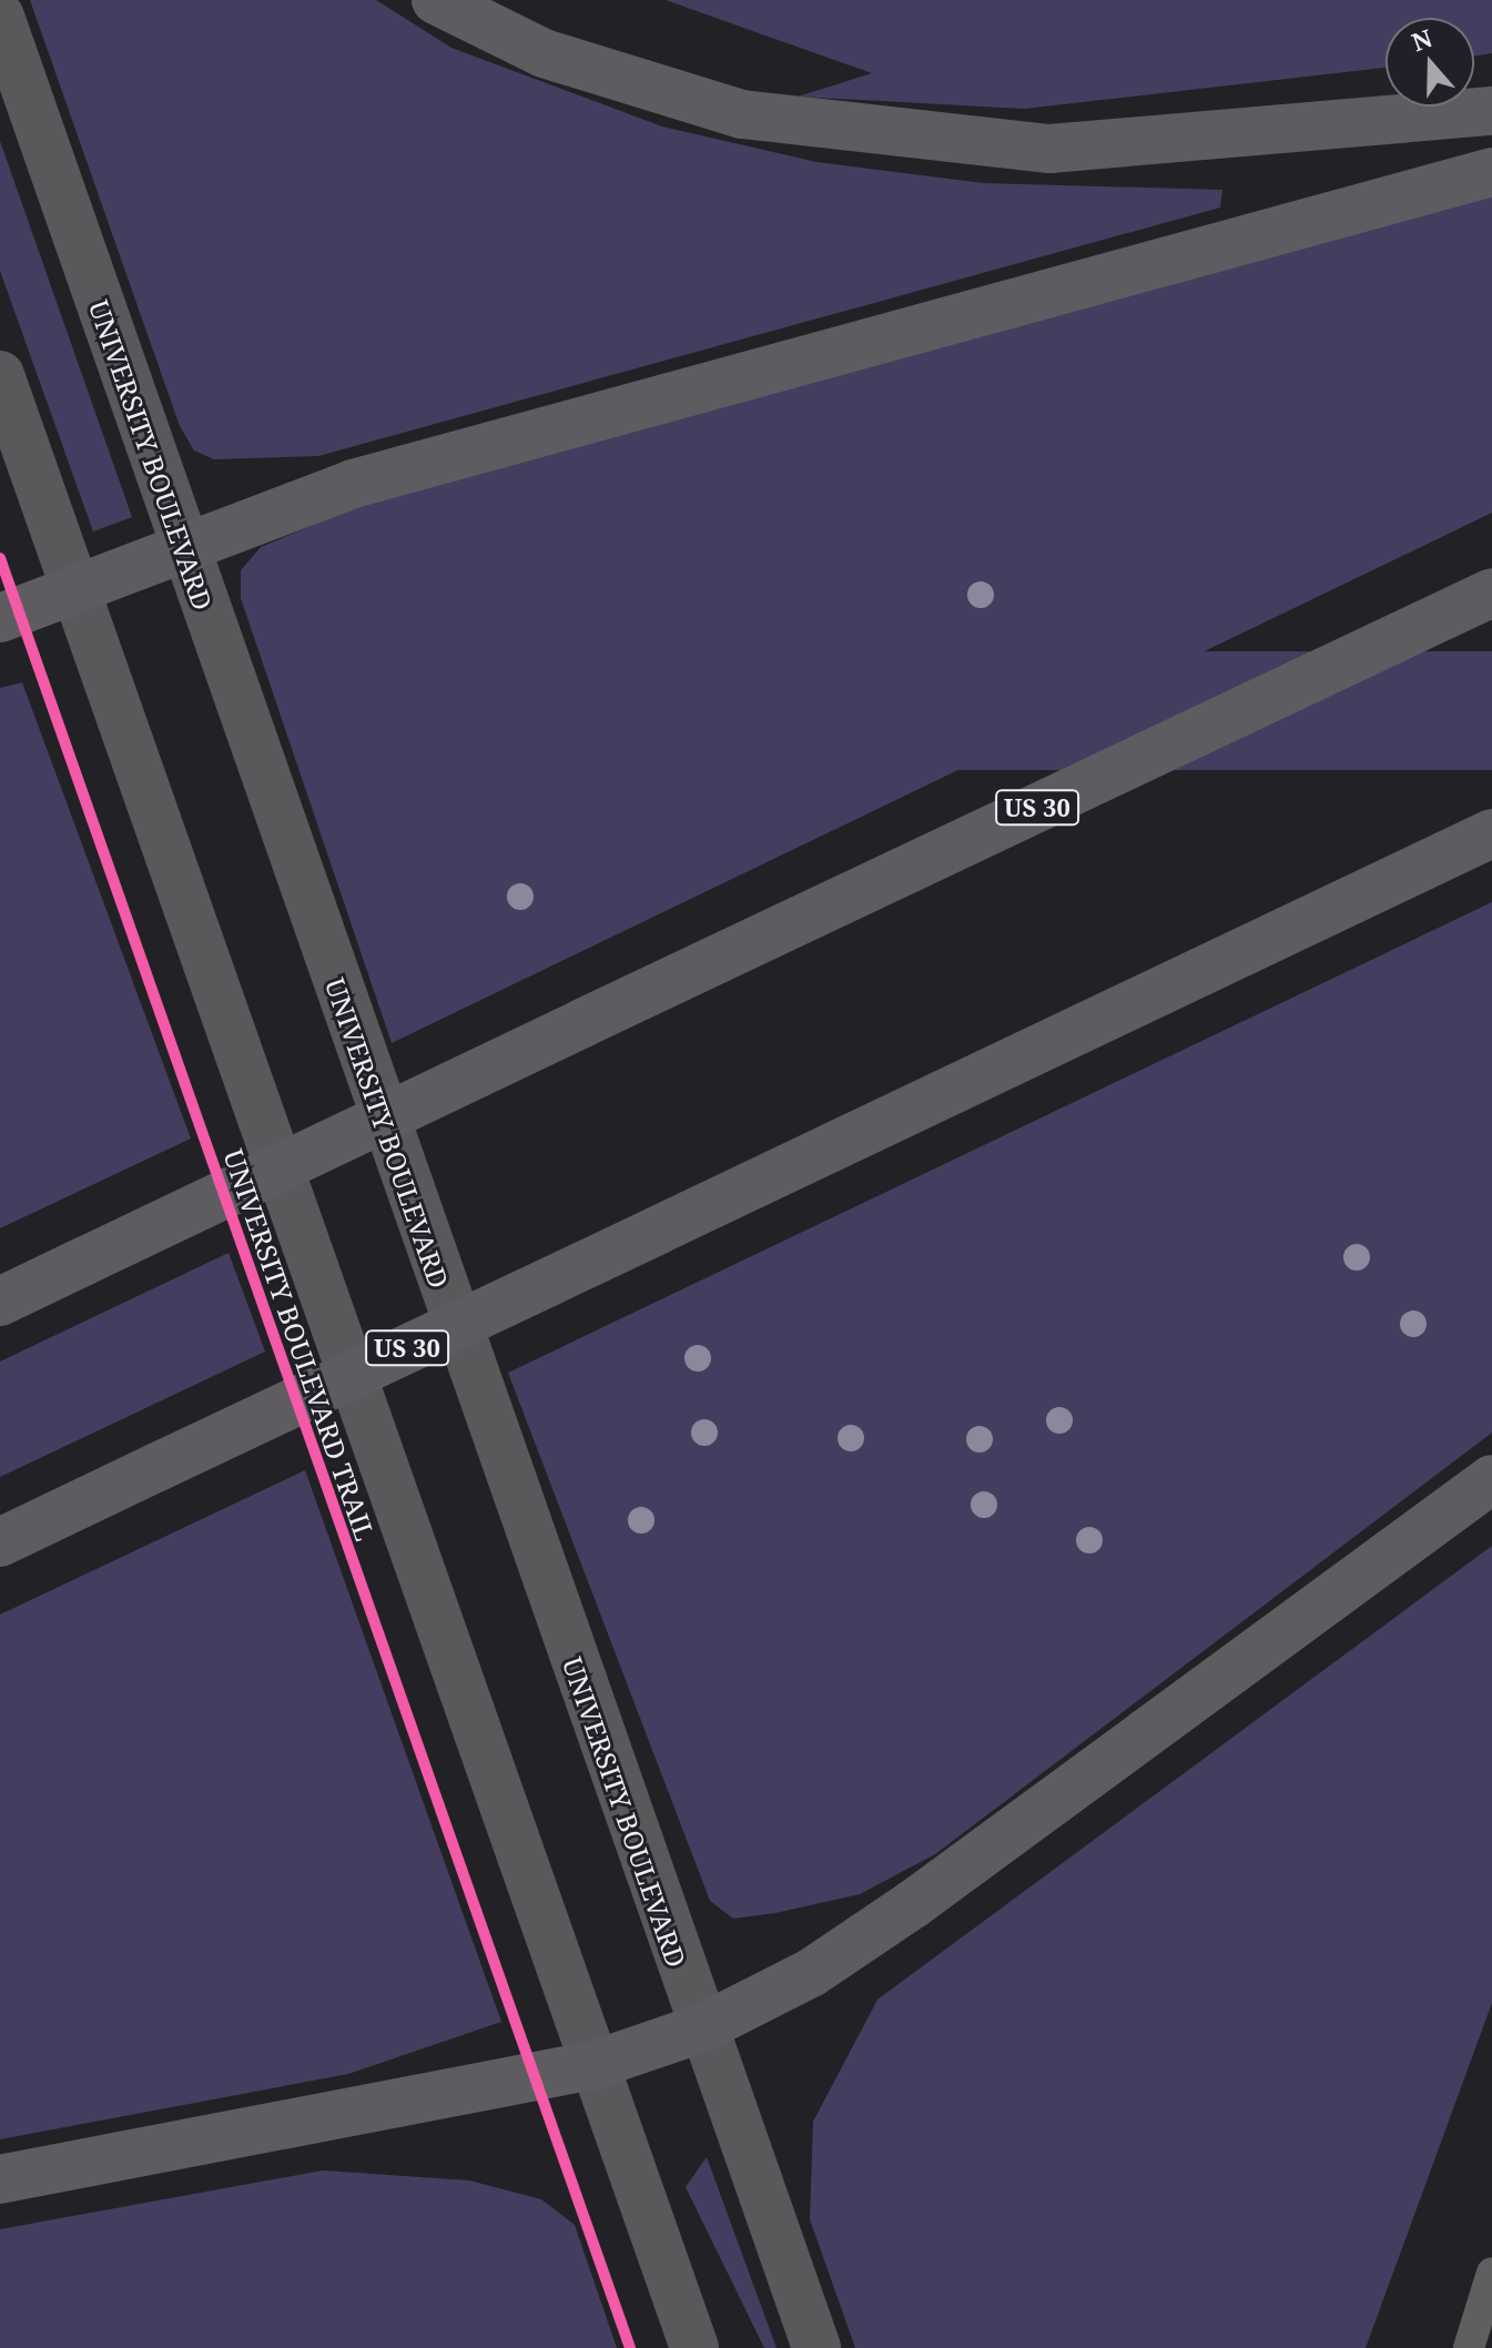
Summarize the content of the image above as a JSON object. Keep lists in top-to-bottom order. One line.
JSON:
{"streets":{"highway":["US 30"],"main road":["UNIVERSITY BOULEVARD"],"cycle path":["UNIVERSITY BOULEVARD TRAIL"]},"north":"top"}
